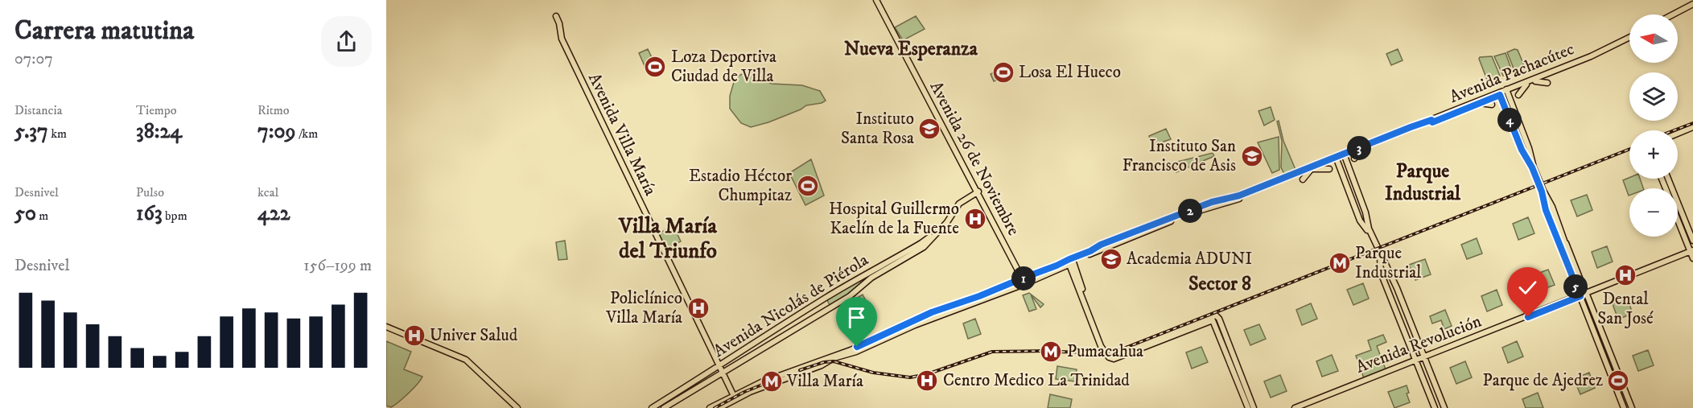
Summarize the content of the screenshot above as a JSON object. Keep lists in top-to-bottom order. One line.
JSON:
{"streets":{"main road":["Avenida Pachacútec","Avenida Villa María","Avenida 26 de Noviembre","Avenida Nicolás de Piérola","Avenida Revolución"]},"crossings":[["Avenida Pachacútec","Avenida 26 de Noviembre"],["Avenida Villa María","Avenida Nicolás de Piérola"],["Avenida 26 de Noviembre","Avenida Nicolás de Piérola"]],"districts":["Nueva Esperanza","Parque Industrial","Villa María del Triunfo","Sector 8"],"places":{"sports":["Loza Deportiva Ciudad de Villa","Losa El Hueco","Estadio Héctor Chumpitaz","Parque de Ajedrez"],"school or university":["Instituto Santa Rosa","Instituto San Francisco de Asis","Academia ADUNI"],"hospital":["Hospital Guillermo Kaelín de la Fuente","Dental San José","Policlínico Villa María","Univer Salud","Centro Medico La Trinidad"],"metro station":["Parque Industrial","Pumacahua","Villa María"]},"north":"left","page":{"heading":["Carrera matutina","07:07"],"map_buttons":["+","−"],"stats":[["Distancia","5.37 km"],["Tiempo","38:24"],["Ritmo","7:09 /km"],["Desnivel","50 m"],["Pulso","163 bpm"],["kcal","422"]],"pins":["4","3","2","1","5"],"chart":["Desnivel","156–199 m"]}}
